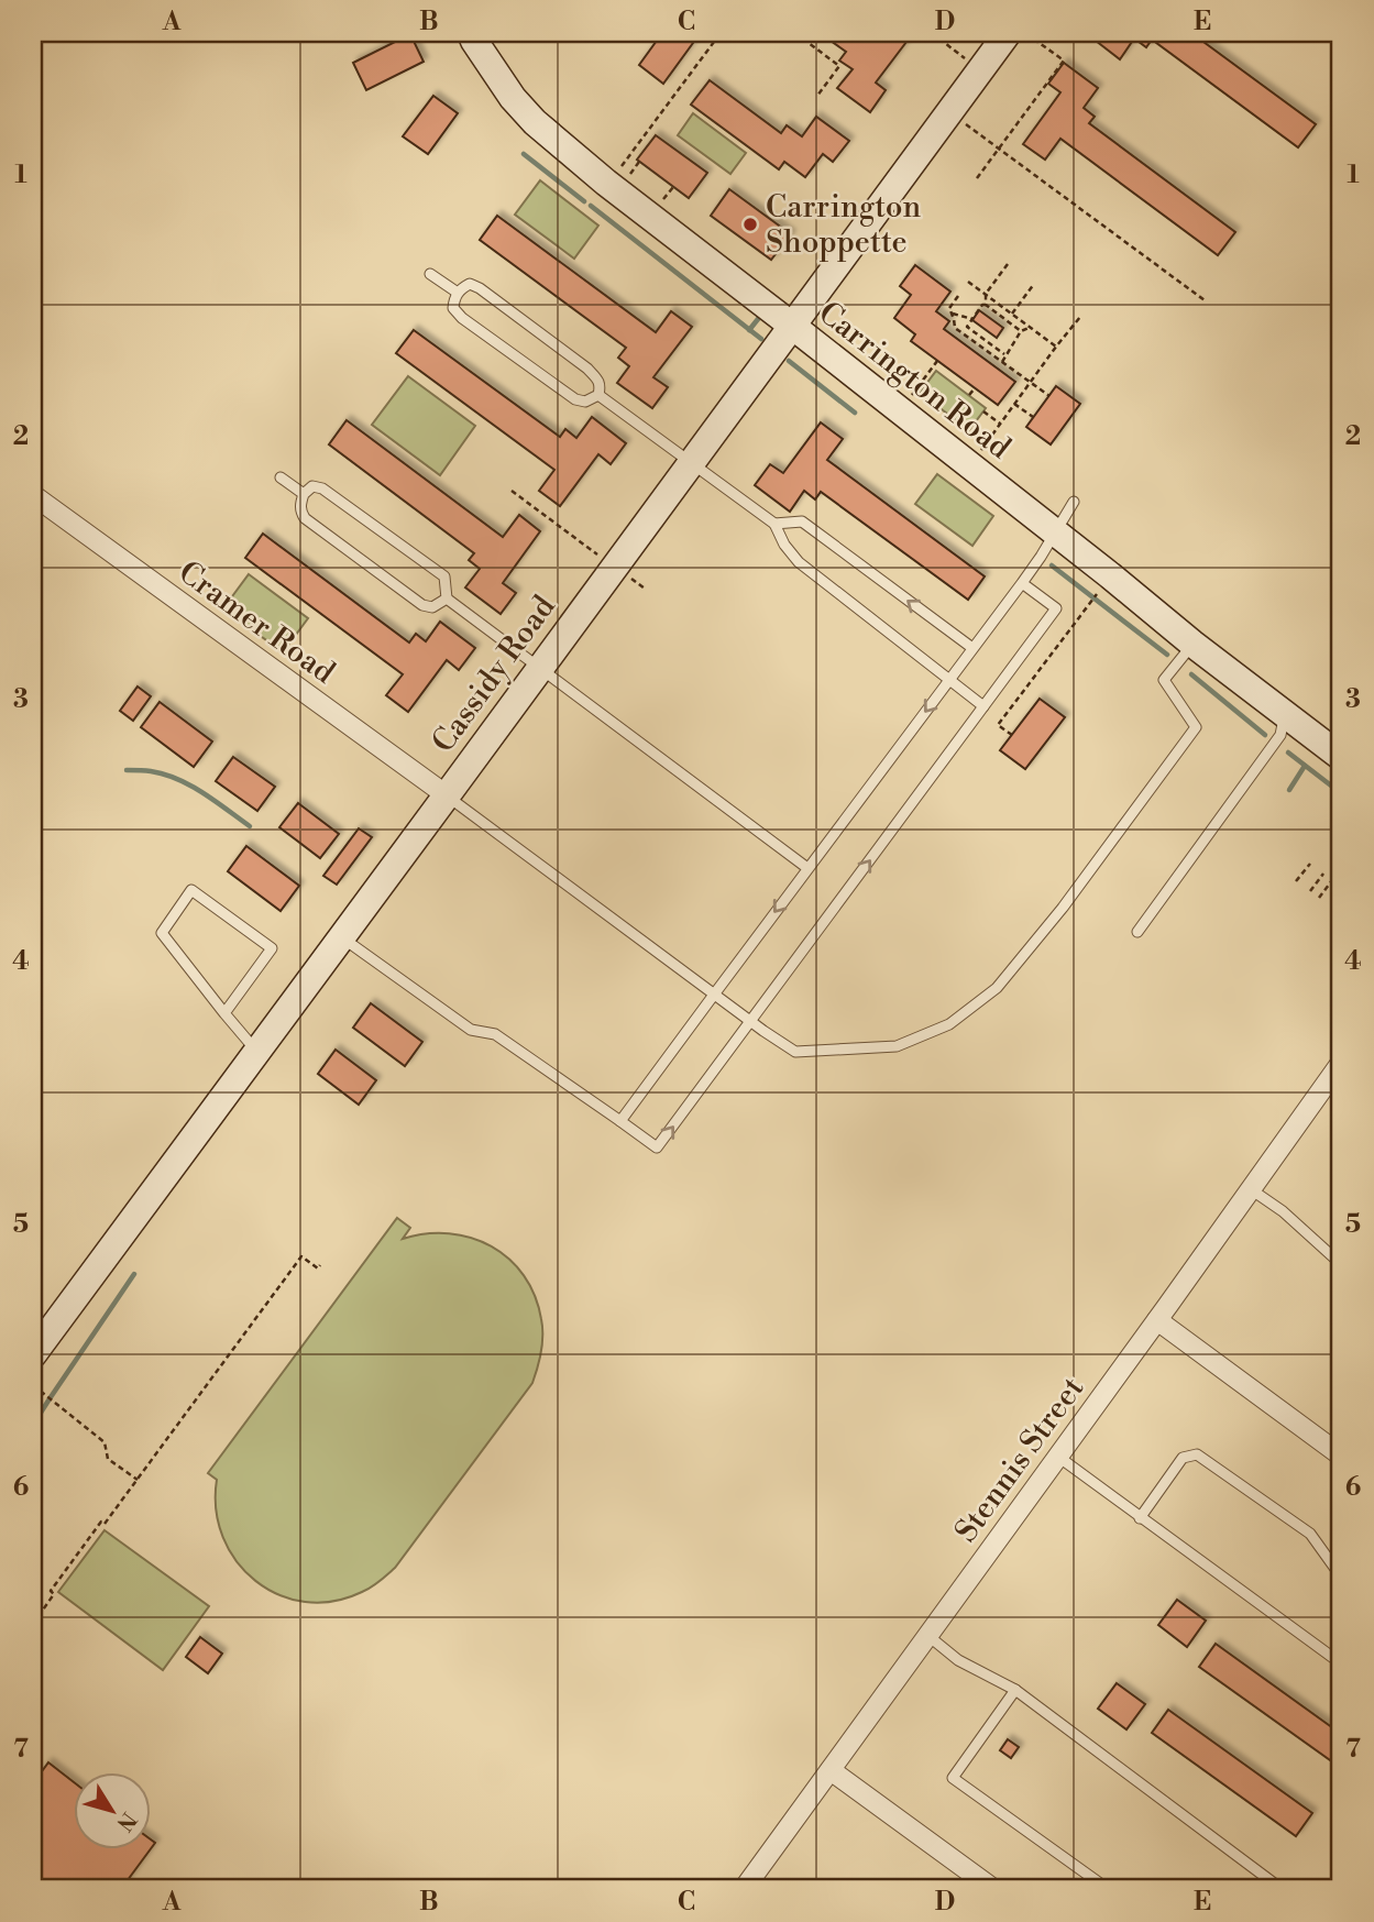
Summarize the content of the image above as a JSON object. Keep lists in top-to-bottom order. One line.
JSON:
{"streets":{"street":["Carrington Road","Cramer Road","Cassidy Road","Stennis Street"]},"crossings":[["Carrington Road","Cassidy Road"],["Cramer Road","Cassidy Road"]],"places":["Carrington Shoppette"],"north":"bottom right","grid":{"columns":["A","B","C","D","E"],"rows":["1","2","3","4","5","6","7"]}}
